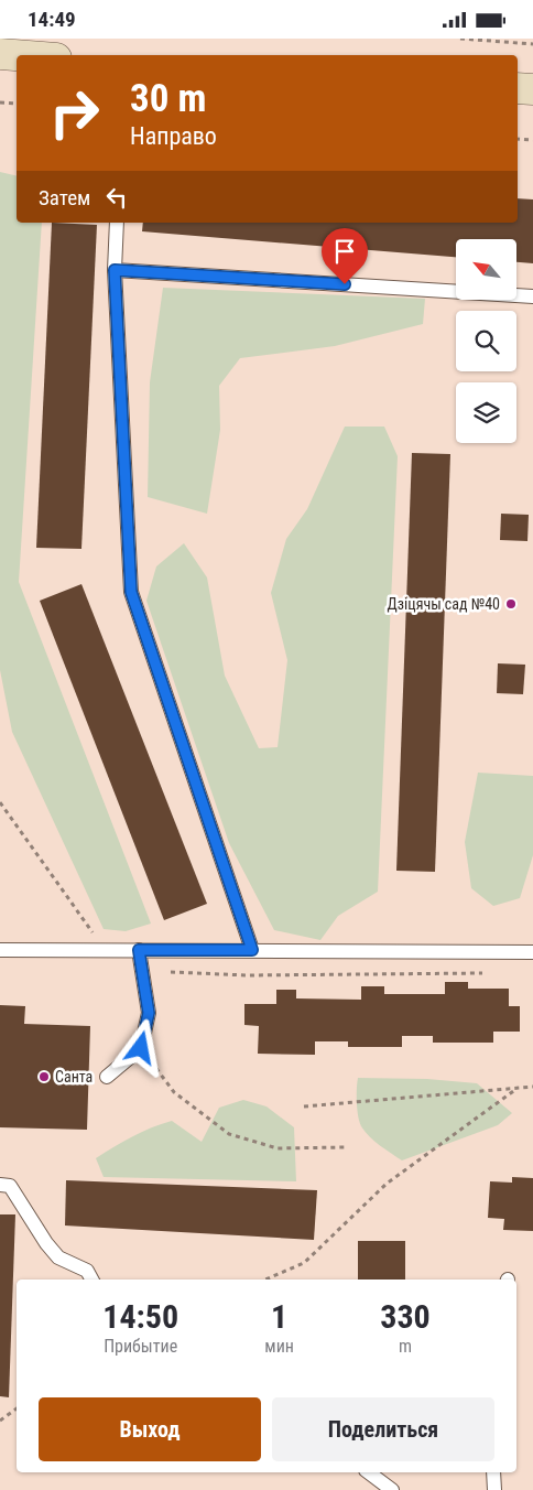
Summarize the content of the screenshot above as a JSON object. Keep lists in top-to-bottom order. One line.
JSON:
{"places":["Дзіцячы сад №40","Санта"],"north":"top left","page":{"status":"14:49","turn":["30 m","Направо"],"then":"Затем","eta":["14:50","Прибытие","1","мин","330","m"],"buttons":["Выход","Поделиться"]}}
